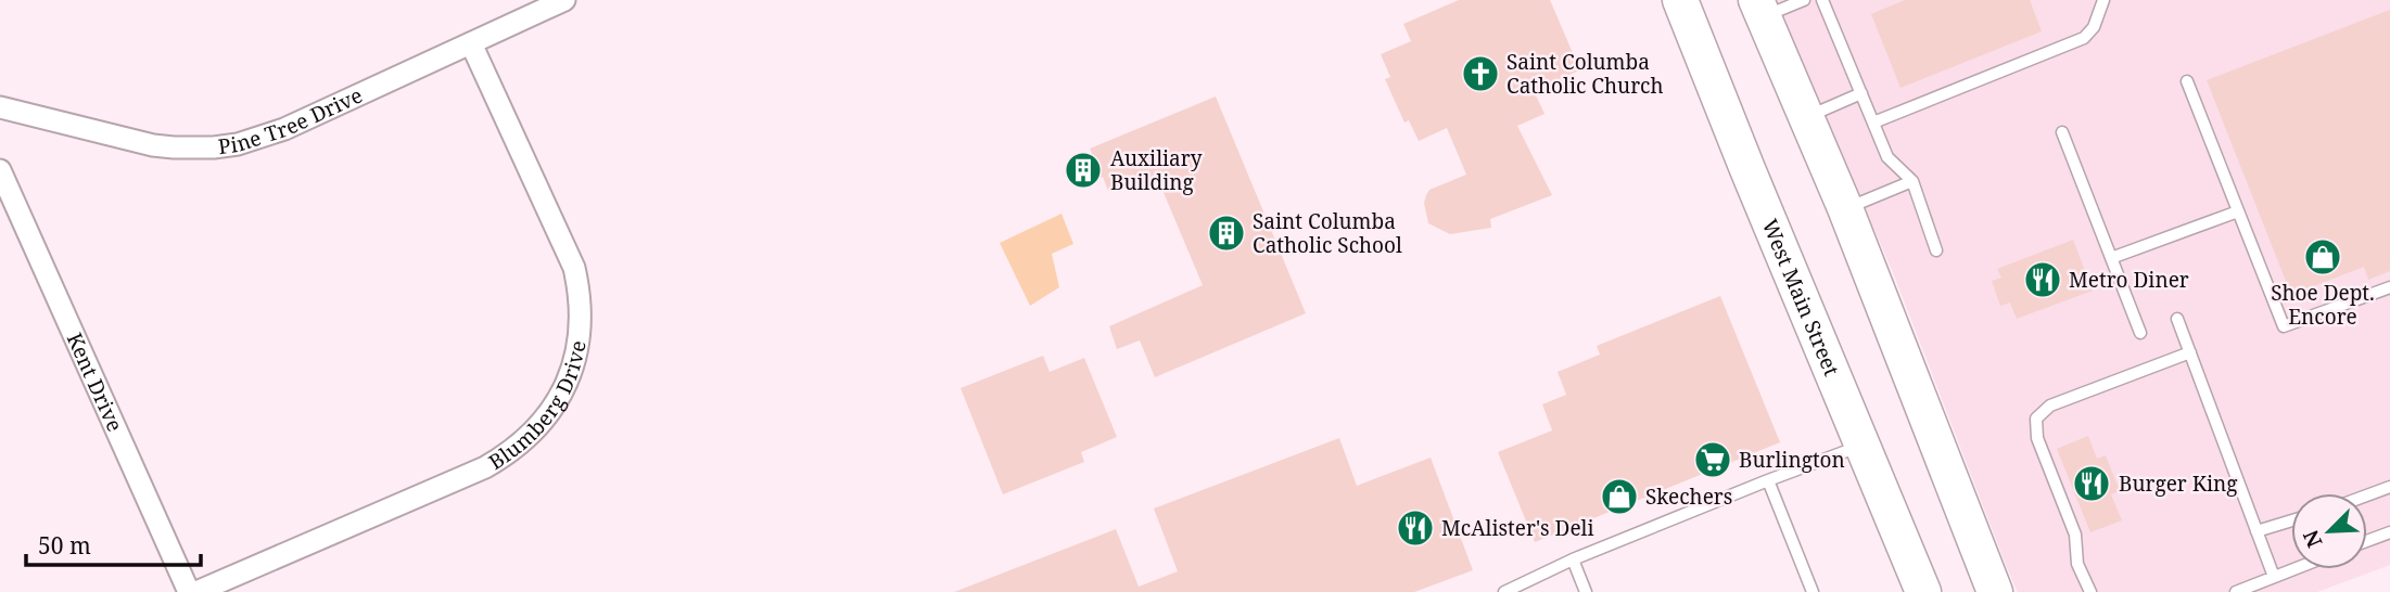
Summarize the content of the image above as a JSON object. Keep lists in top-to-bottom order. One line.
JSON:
{"streets":{"main road":["West Main Street"],"street":["Pine Tree Drive","Kent Drive","Blumberg Drive"]},"crossings":[["Pine Tree Drive","Blumberg Drive"]],"places":{"church":["Saint Columba Catholic Church"],"building":["Auxiliary Building","Saint Columba Catholic School"],"shop":["Shoe Dept. Encore","Skechers"],"restaurant":["Metro Diner","Burger King","McAlister's Deli"],"supermarket":["Burlington"]},"scale_bar":"50 m","north":"bottom left"}
